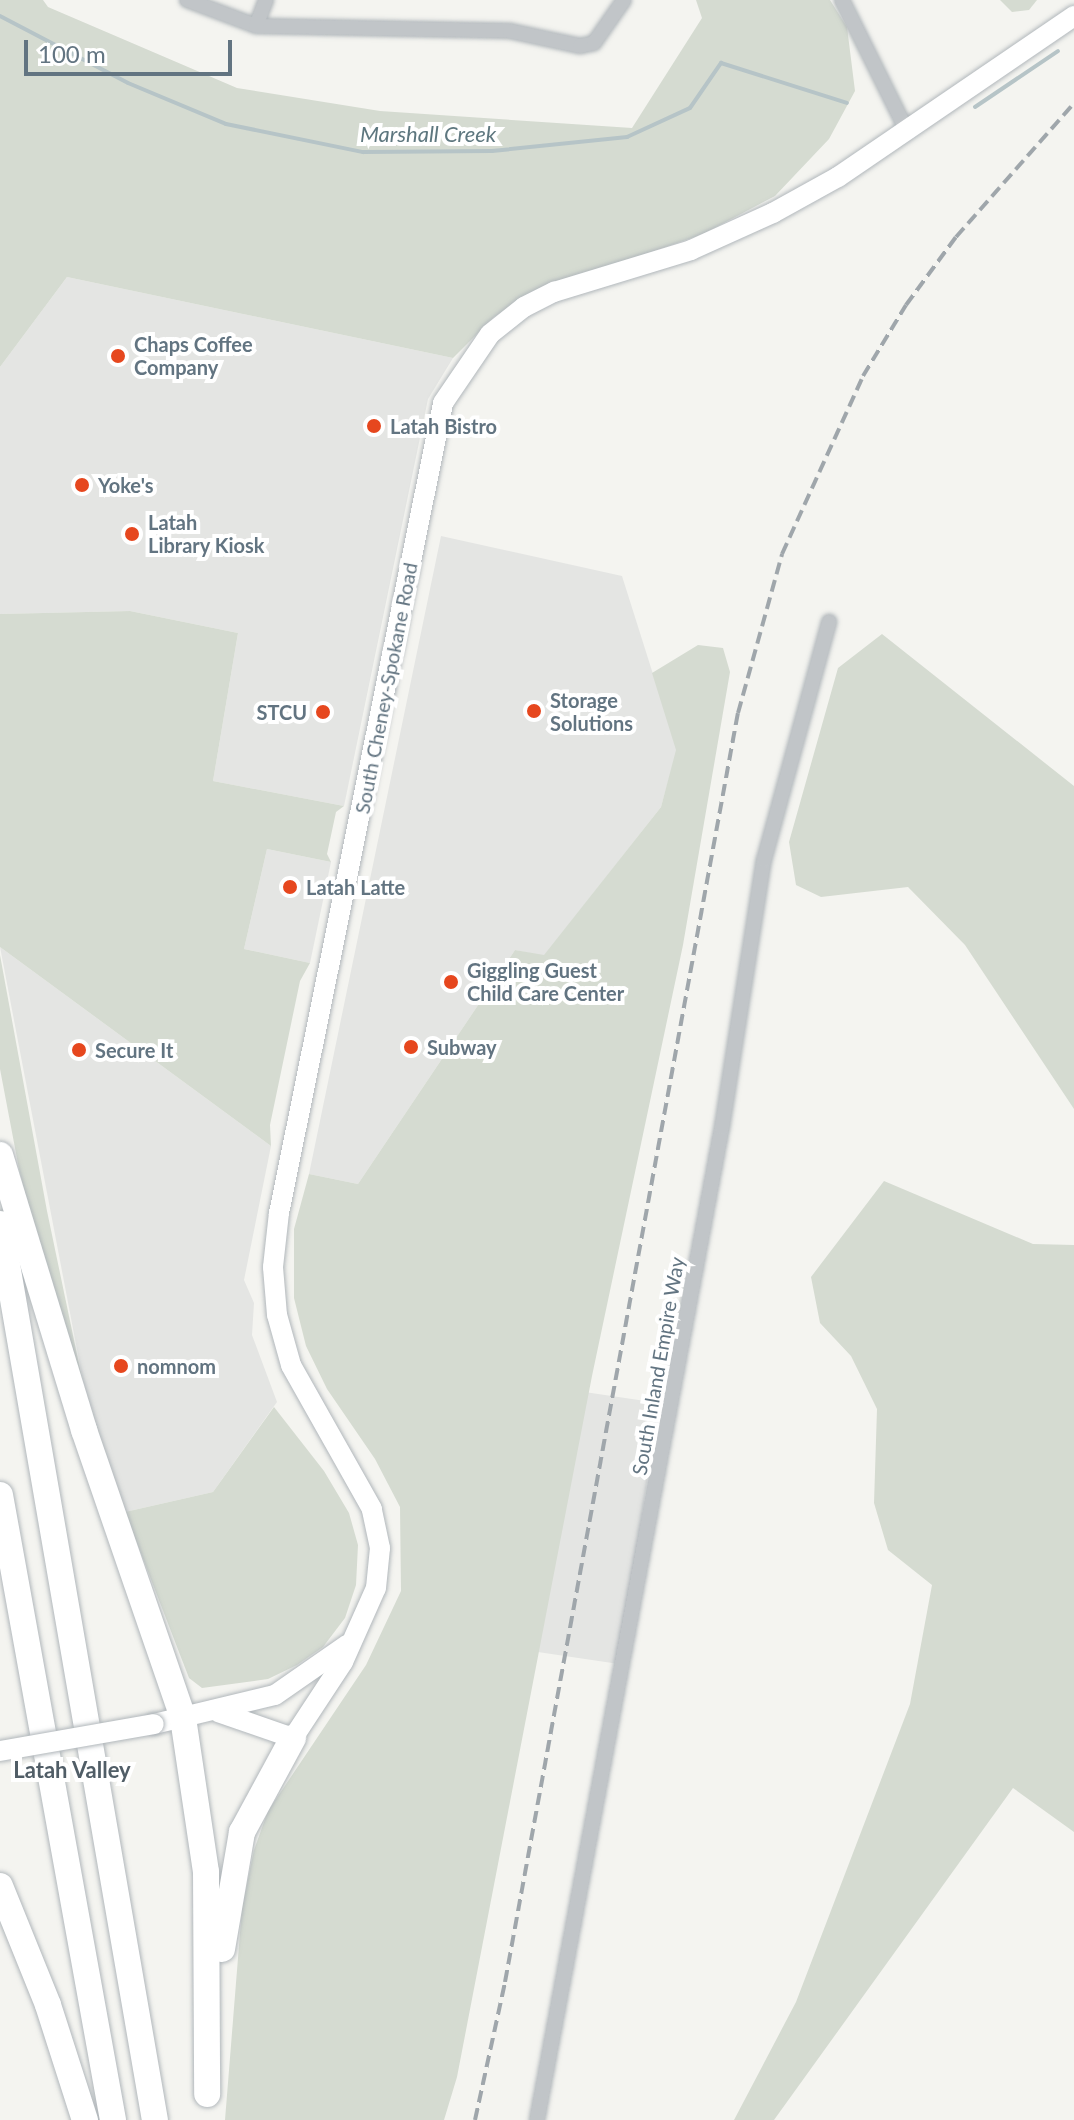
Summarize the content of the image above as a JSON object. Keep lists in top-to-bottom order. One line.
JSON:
{"streets":{"main road":["South Cheney-Spokane Road"],"street":["South Inland Empire Way"]},"districts":["Latah Valley"],"water":["Marshall Creek"],"places":["Chaps Coffee Company","Latah Bistro","Yoke's","Latah Library Kiosk","Storage Solutions","STCU","Latah Latte","Giggling Guest Child Care Center","Subway","Secure It","nomnom"],"scale_bar":"100 m"}
